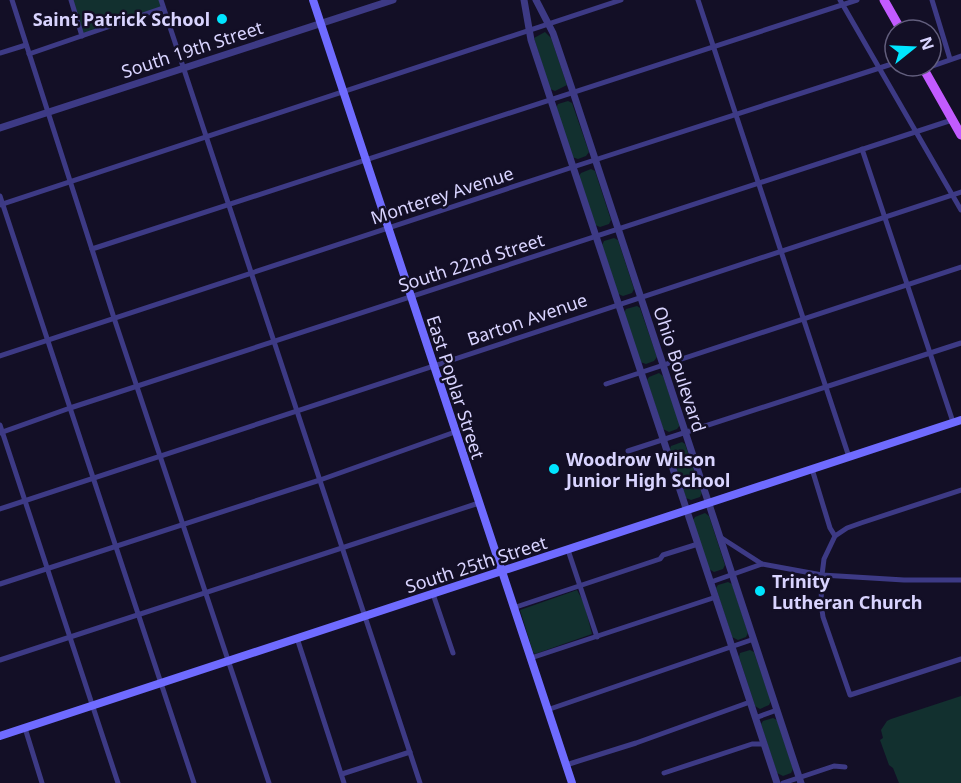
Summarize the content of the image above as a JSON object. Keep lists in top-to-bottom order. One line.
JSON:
{"streets":{"main road":["East Poplar Street","South 25th Street"],"street":["South 19th Street","Monterey Avenue","South 22nd Street","Barton Avenue","Ohio Boulevard"]},"crossings":[["South 19th Street","East Poplar Street"],["Monterey Avenue","Ohio Boulevard"],["Monterey Avenue","East Poplar Street"],["South 22nd Street","Ohio Boulevard"],["South 22nd Street","East Poplar Street"],["Barton Avenue","Ohio Boulevard"],["Barton Avenue","East Poplar Street"],["Ohio Boulevard","South 25th Street"],["East Poplar Street","South 25th Street"]],"places":["Saint Patrick School","Woodrow Wilson Junior High School","Trinity Lutheran Church"],"north":"right"}
